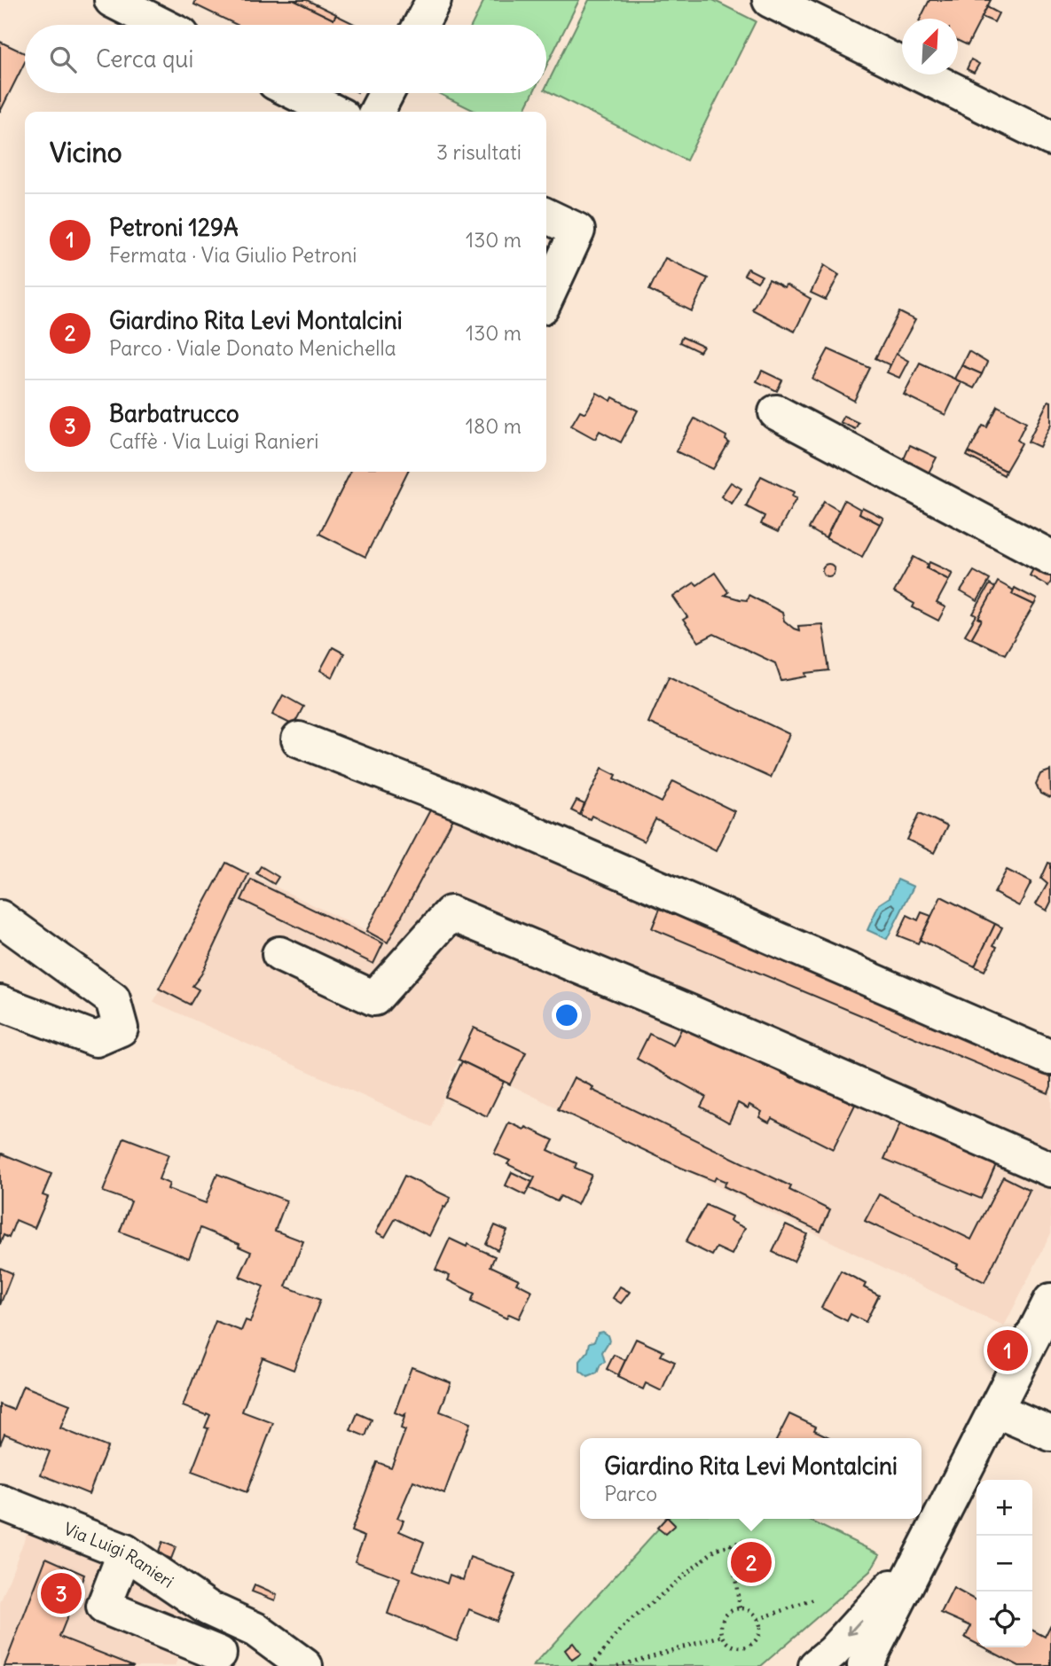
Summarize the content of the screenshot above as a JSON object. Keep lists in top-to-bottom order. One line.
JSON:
{"streets":{"street":["Via Luigi Ranieri"]},"north":"top right","page":{"search":"Cerca qui","heading":["Vicino","3 risultati"],"list":[{"mark":"1","name":"Petroni 129A","note":"Fermata · Via Giulio Petroni","value":"130 m"},{"mark":"2","name":"Giardino Rita Levi Montalcini","note":"Parco · Viale Donato Menichella","value":"130 m"},{"mark":"3","name":"Barbatrucco","note":"Caffè · Via Luigi Ranieri","value":"180 m"}],"pins":["1","2","3"],"popup":["Giardino Rita Levi Montalcini","Parco"],"map_buttons":["+","−"]}}
